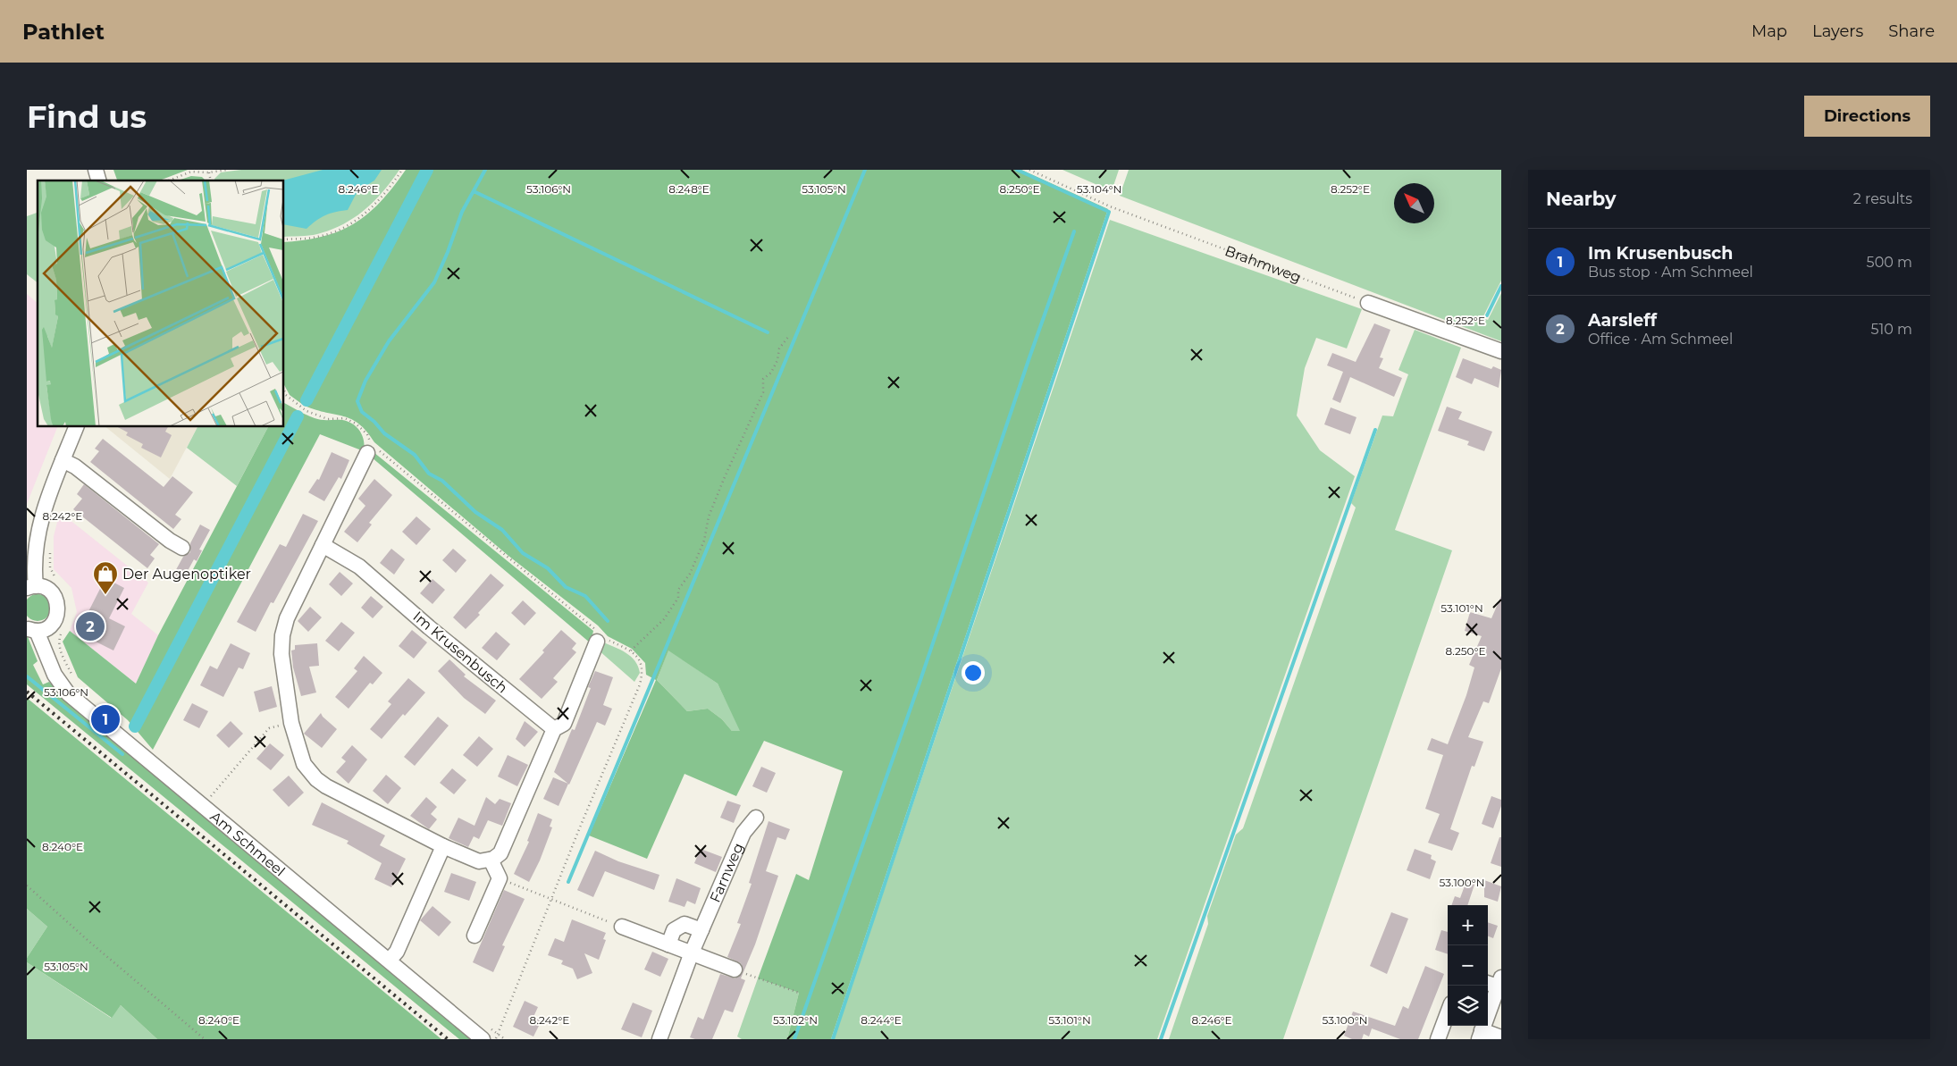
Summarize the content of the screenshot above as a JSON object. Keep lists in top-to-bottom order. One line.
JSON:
{"streets":{"street":["Im Krusenbusch","Am Schmeel","Farnweg"],"path":["Brahmweg"]},"places":{"shop":["Der Augenoptiker"]},"north":"top left","page":{"header":"Pathlet","nav":["Map","Layers","Share"],"buttons":"Directions","title":"Find us","heading":["Nearby","2 results"],"list":[{"mark":"1","name":"Im Krusenbusch","note":"Bus stop · Am Schmeel","value":"500 m"},{"mark":"2","name":"Aarsleff","note":"Office · Am Schmeel","value":"510 m"}],"pins":["2","1"],"map_buttons":["+","−"]},"coordinates":["8.252°E","8.246°E","8.248°E","53.105°N","8.250°E","53.104°N","53.106°N","8.242°E","53.101°N","8.240°E","53.100°N","53.102°N","8.244°E"]}
